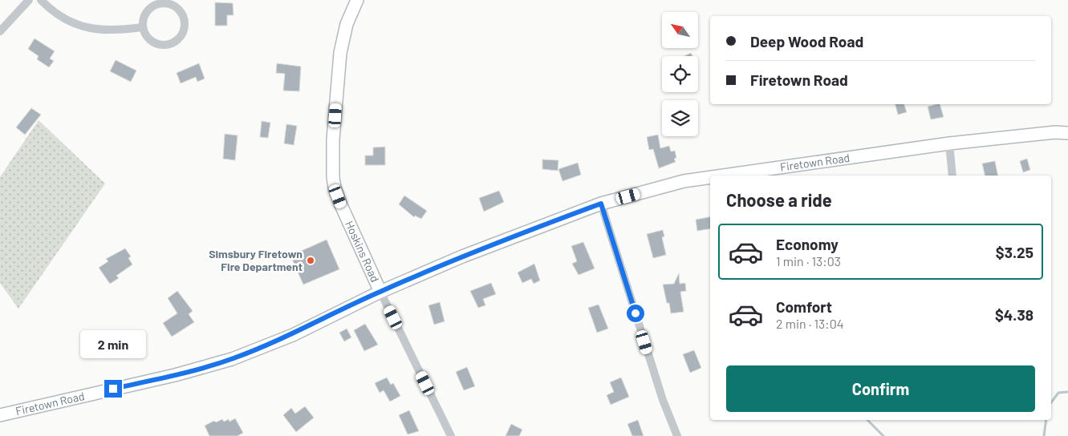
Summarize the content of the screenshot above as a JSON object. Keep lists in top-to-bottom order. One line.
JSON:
{"streets":{"street":["Firetown Road","Hoskins Road"]},"crossings":[["Firetown Road","Hoskins Road"]],"places":["Simsbury Firetown Fire Department"],"north":"top left","page":{"banner":["Deep Wood Road","Firetown Road"],"heading":"Choose a ride","list":[{"name":"Economy","note":"1 min · 13:03","value":"$3.25"},{"name":"Comfort","note":"2 min · 13:04","value":"$4.38"}],"bubble":"2 min","buttons":"Confirm"}}
